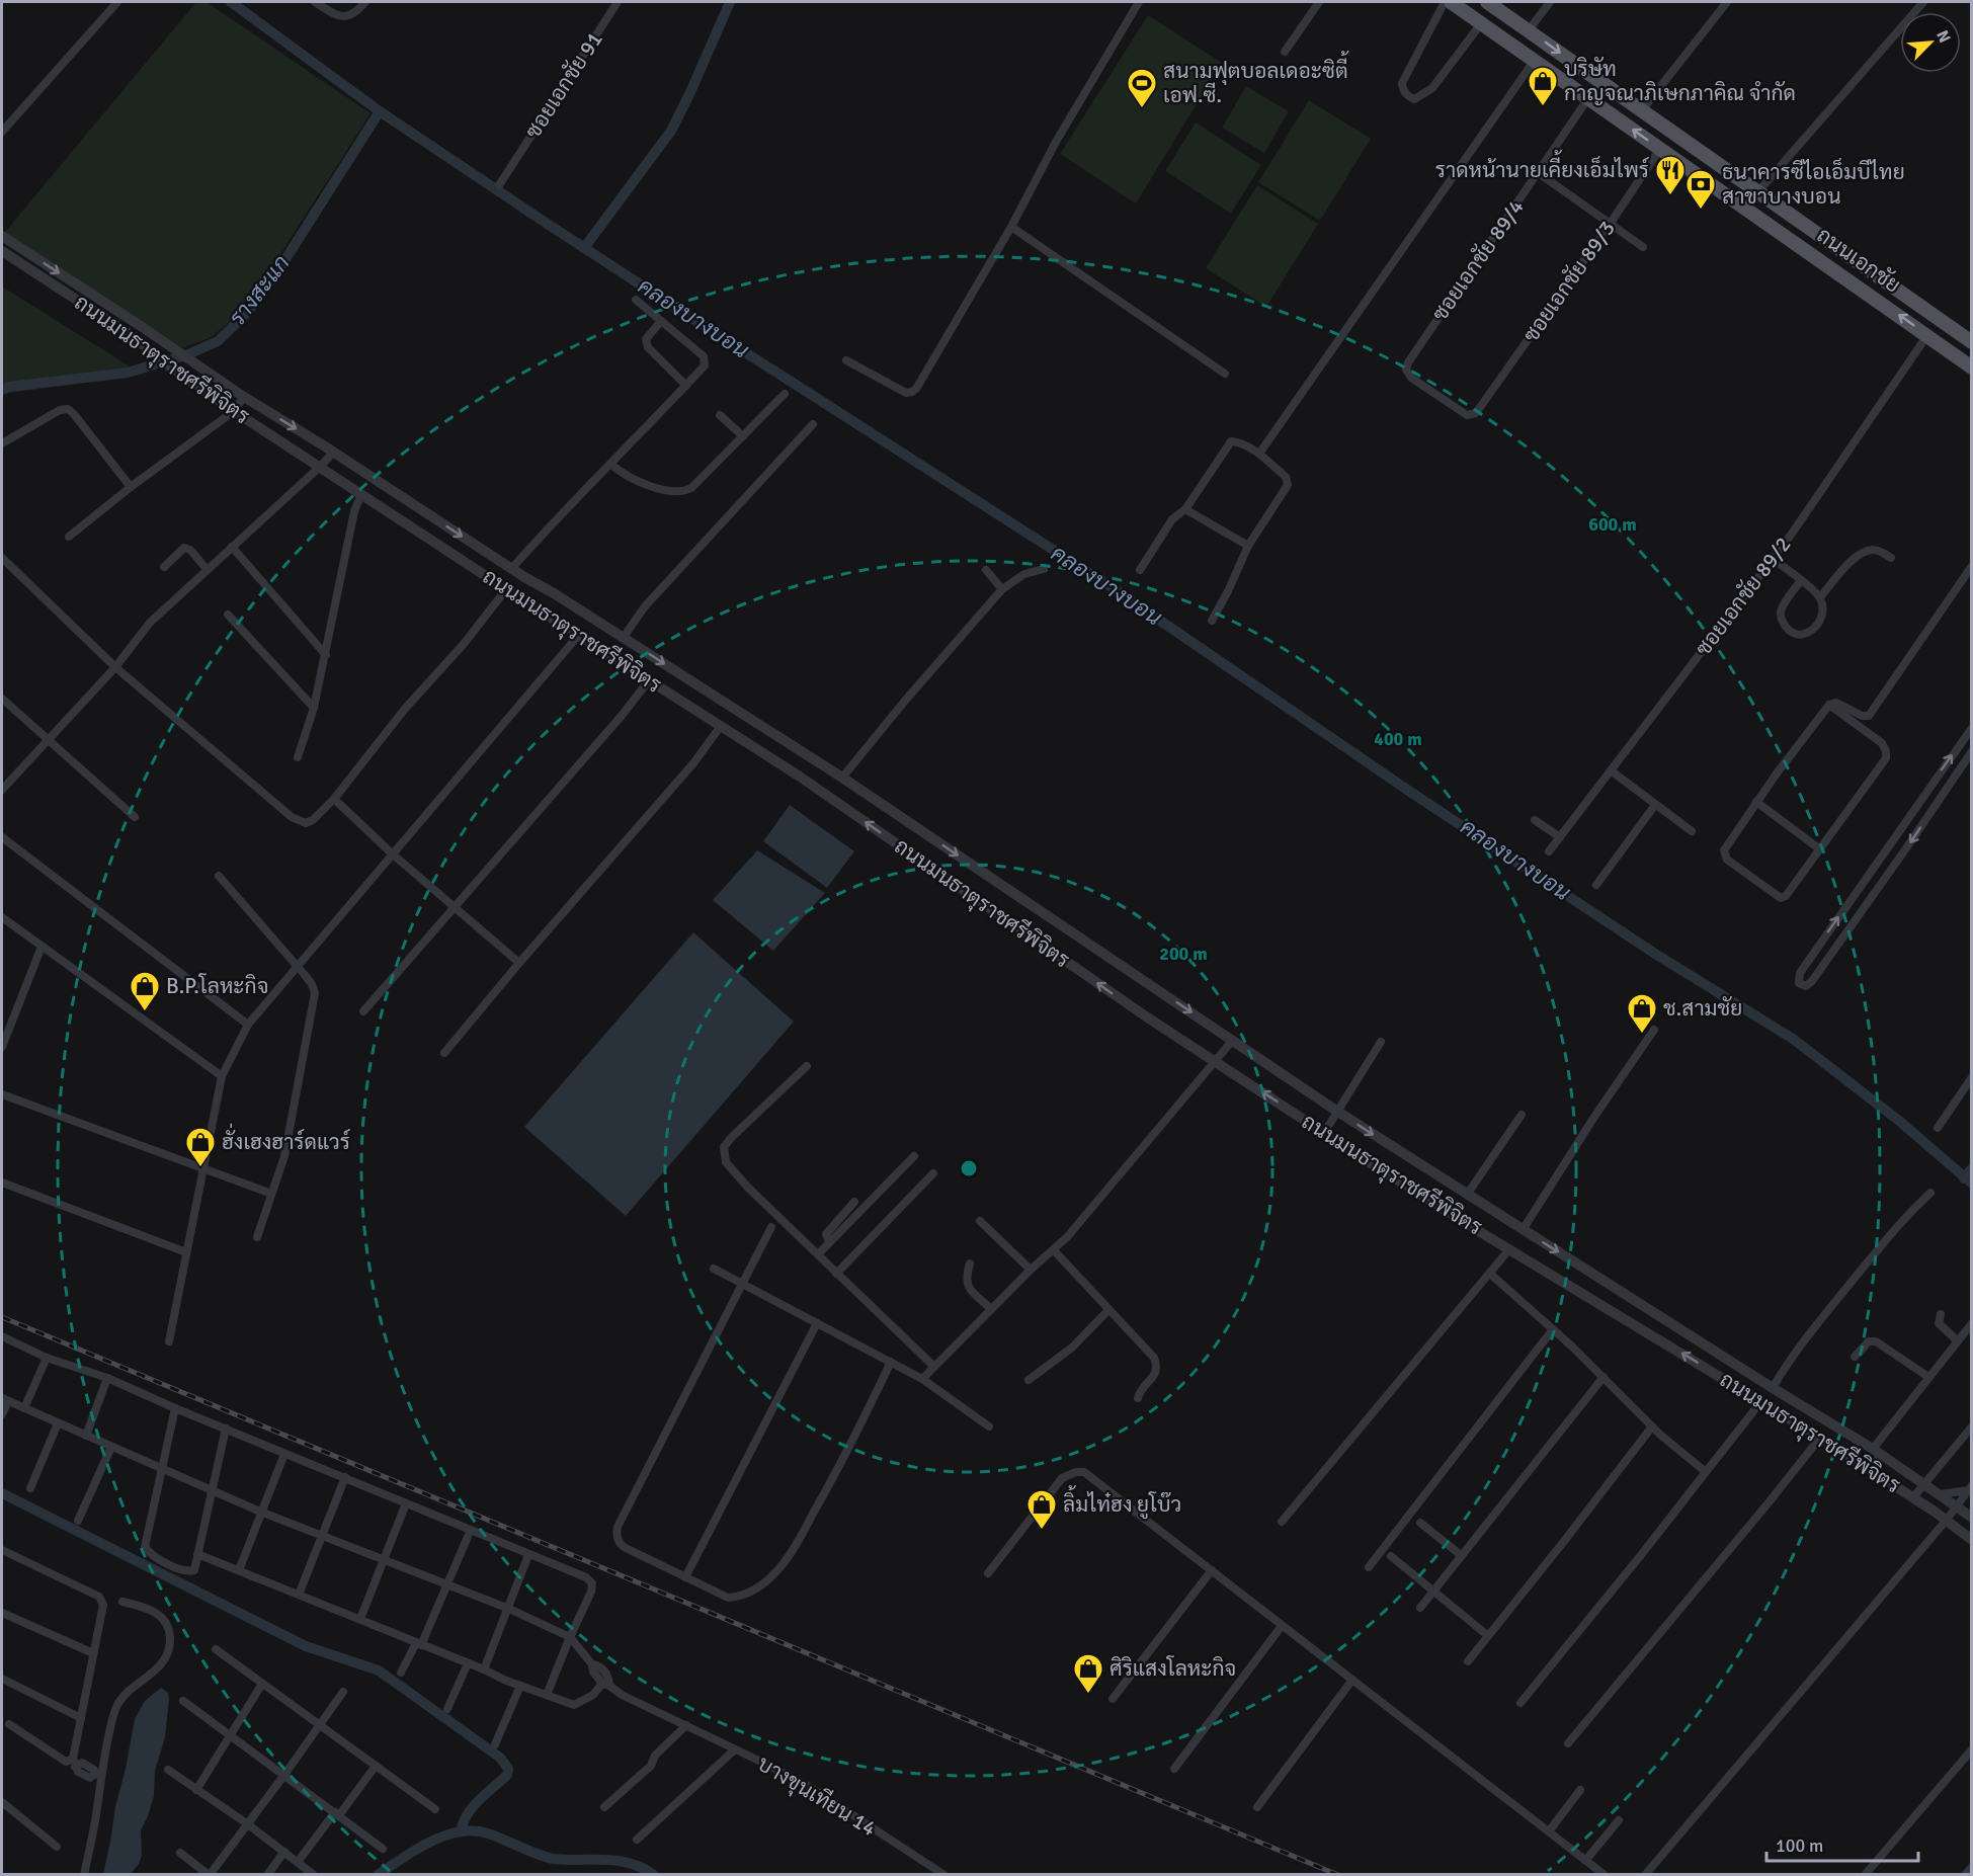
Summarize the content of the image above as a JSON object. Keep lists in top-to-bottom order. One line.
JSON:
{"streets":{"main road":["ถนนเอกชัย"],"street":["ซอยเอกชัย 91","ซอยเอกชัย 89/4","ซอยเอกชัย 89/3","ถนนมนธาตุราชศรีพิจิตร","ซอยเอกชัย 89/2","บางขุนเทียน 14"]},"crossings":[["ซอยเอกชัย 89/4","ถนนเอกชัย"],["ซอยเอกชัย 89/4","ซอยเอกชัย 89/3"],["ถนนเอกชัย","ซอยเอกชัย 89/3"],["ถนนเอกชัย","ซอยเอกชัย 89/2"]],"water":["รางสะแก","คลองบางบอน"],"places":{"shop":["บริษัท กาญจณาภิเษกภาคิณ จำกัด","B.P.โลหะกิจ","ช.สามชัย","ฮั่งเฮงฮาร์ดแวร์","ลิ้มไท๋ฮง ยูโบ๊ว","ศิริแสงโลหะกิจ"],"sports":["สนามฟุตบอลเดอะซิตี้ เอฟ.ซี."],"restaurant":["ราดหน้านายเคี้ยงเอ็มไพร์"],"bank":["ธนาคารซีไอเอ็มบีไทย สาขาบางบอน"]},"scale_bar":"100 m","north":"top right","rings":["600 m","400 m","200 m"]}
